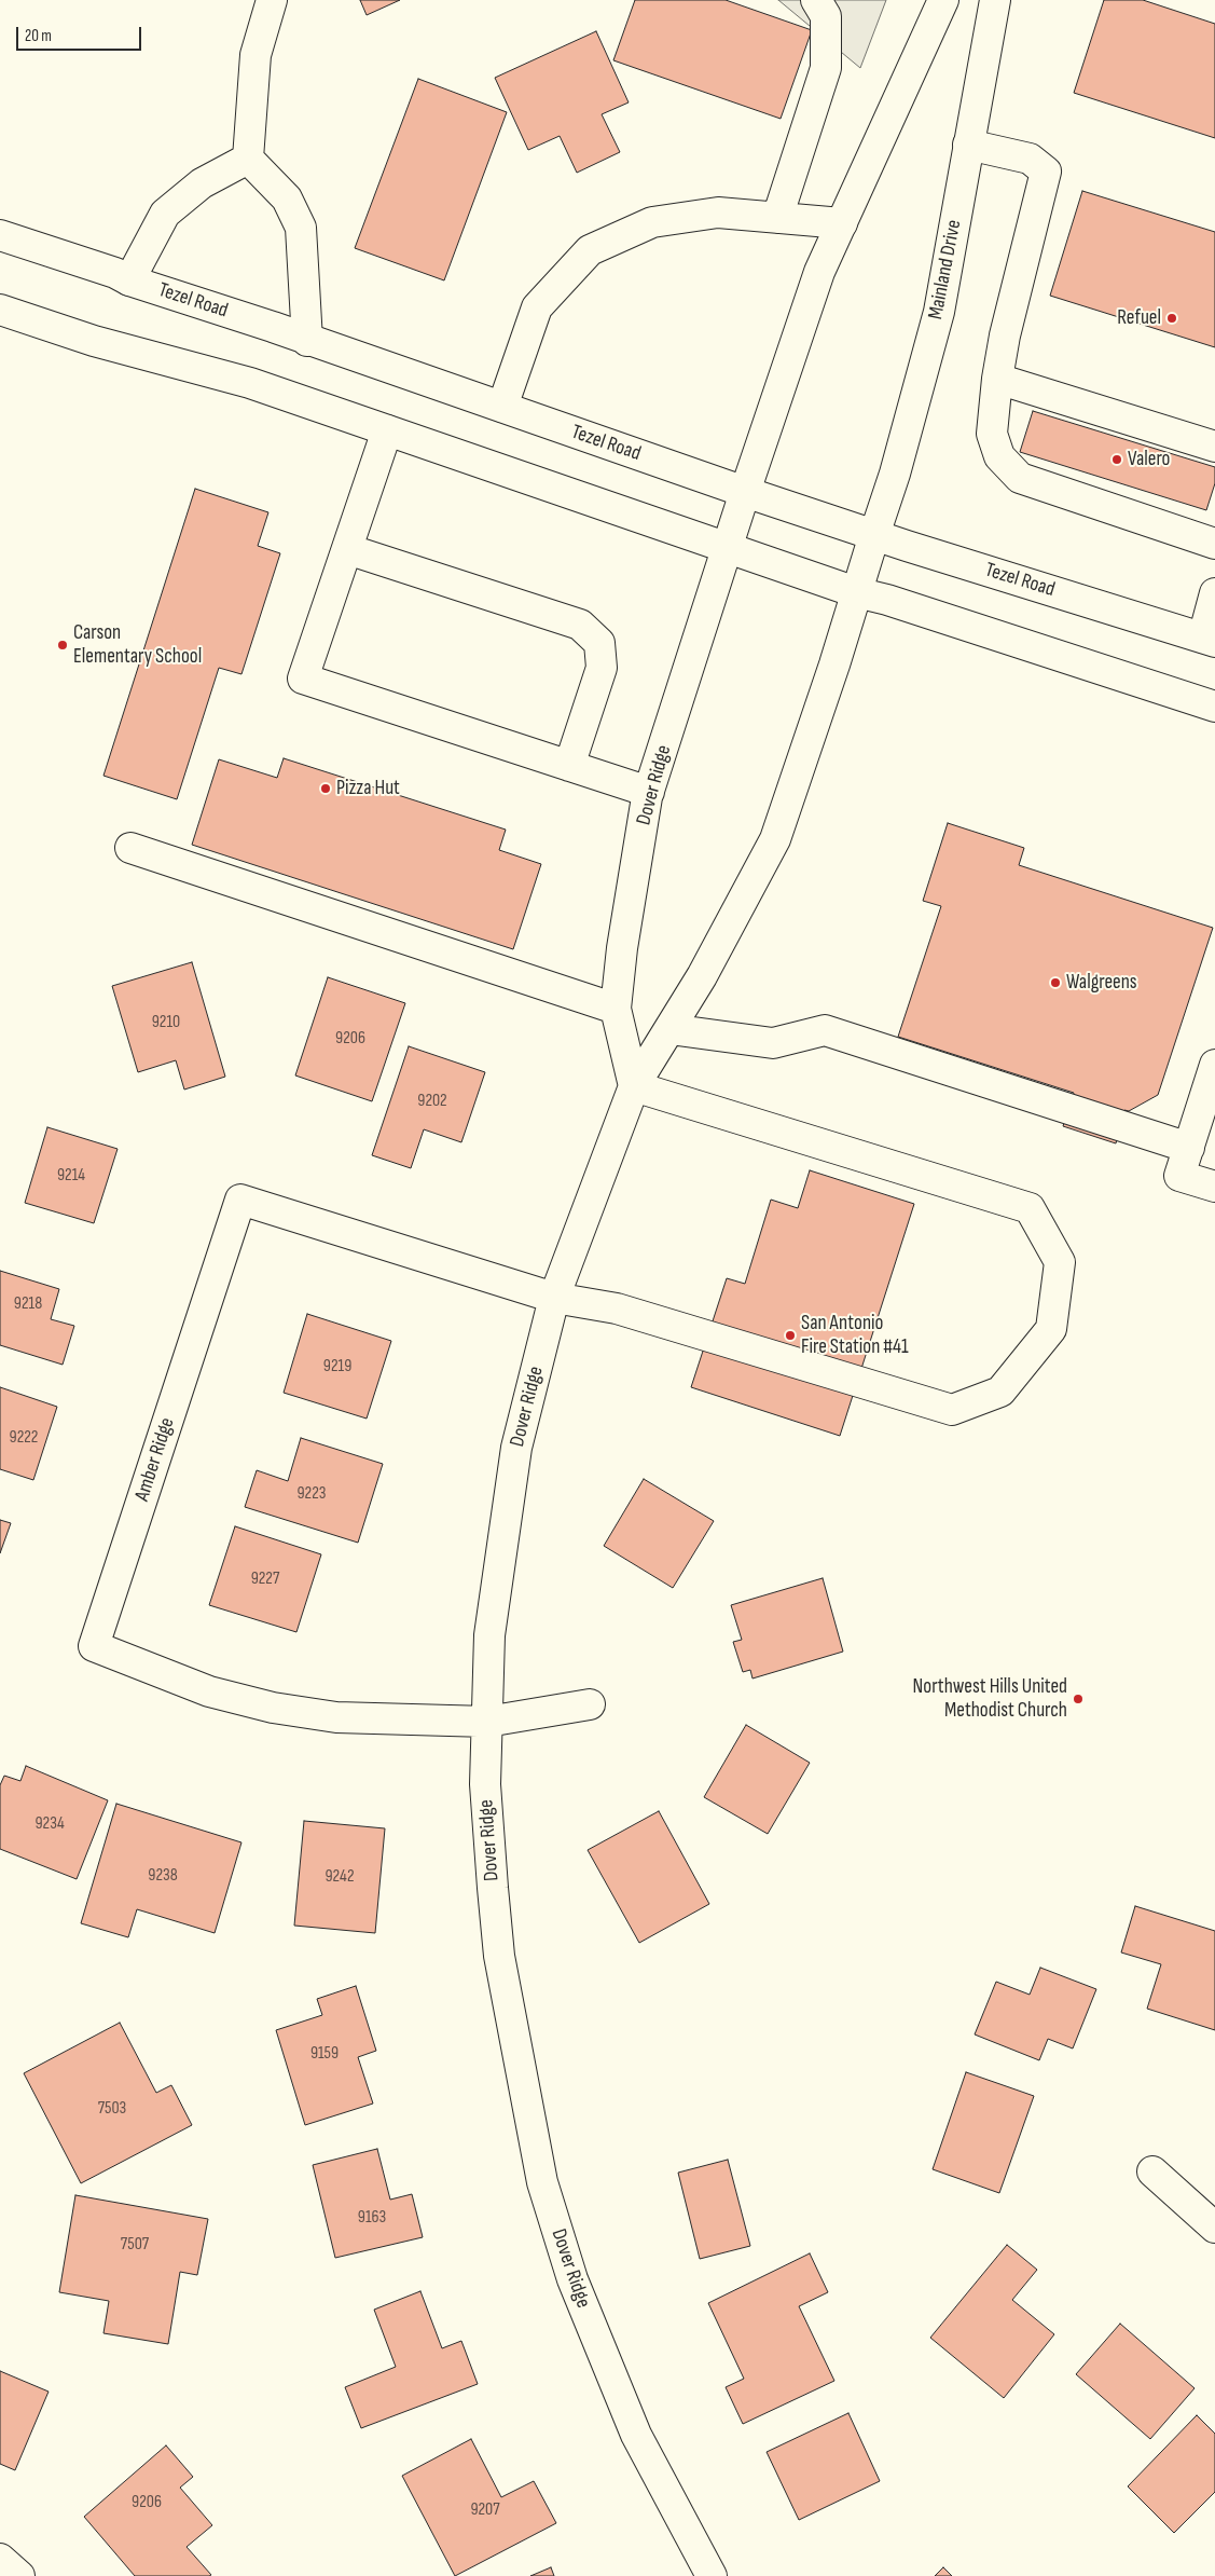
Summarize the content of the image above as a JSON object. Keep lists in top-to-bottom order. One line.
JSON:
{"streets":{"street":["Mainland Drive","Tezel Road","Dover Ridge","Amber Ridge"]},"crossings":[["Mainland Drive","Tezel Road"],["Mainland Drive","Dover Ridge"],["Tezel Road","Dover Ridge"],["Dover Ridge","Amber Ridge"]],"places":["Refuel","Valero","Carson Elementary School","Pizza Hut","Walgreens","San Antonio Fire Station #41","Northwest Hills United Methodist Church"],"house_numbers":["9210","9206","9202","9214","9218","9219","9222","9223","9227","9234","9238","9242","9159","7503","9163","7507","9206","9207"],"scale_bar":"20 m"}
